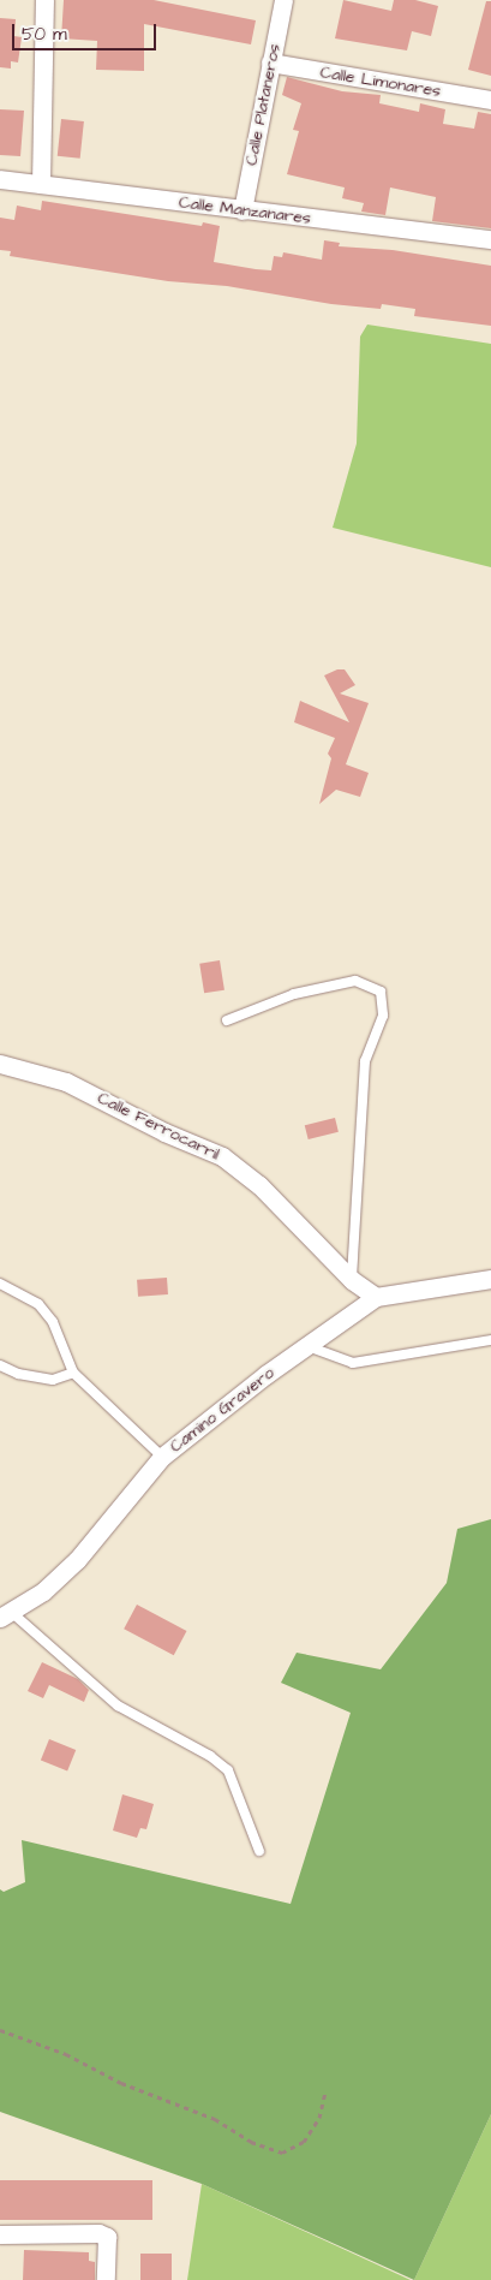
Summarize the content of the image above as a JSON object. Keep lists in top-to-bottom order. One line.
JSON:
{"streets":{"street":["Calle Limonares","Calle Plataneros","Calle Manzanares","Calle Ferrocarril","Camino Gravero"]},"crossings":[["Calle Limonares","Calle Plataneros"],["Calle Plataneros","Calle Manzanares"],["Calle Ferrocarril","Camino Gravero"]],"scale_bar":"50 m"}
